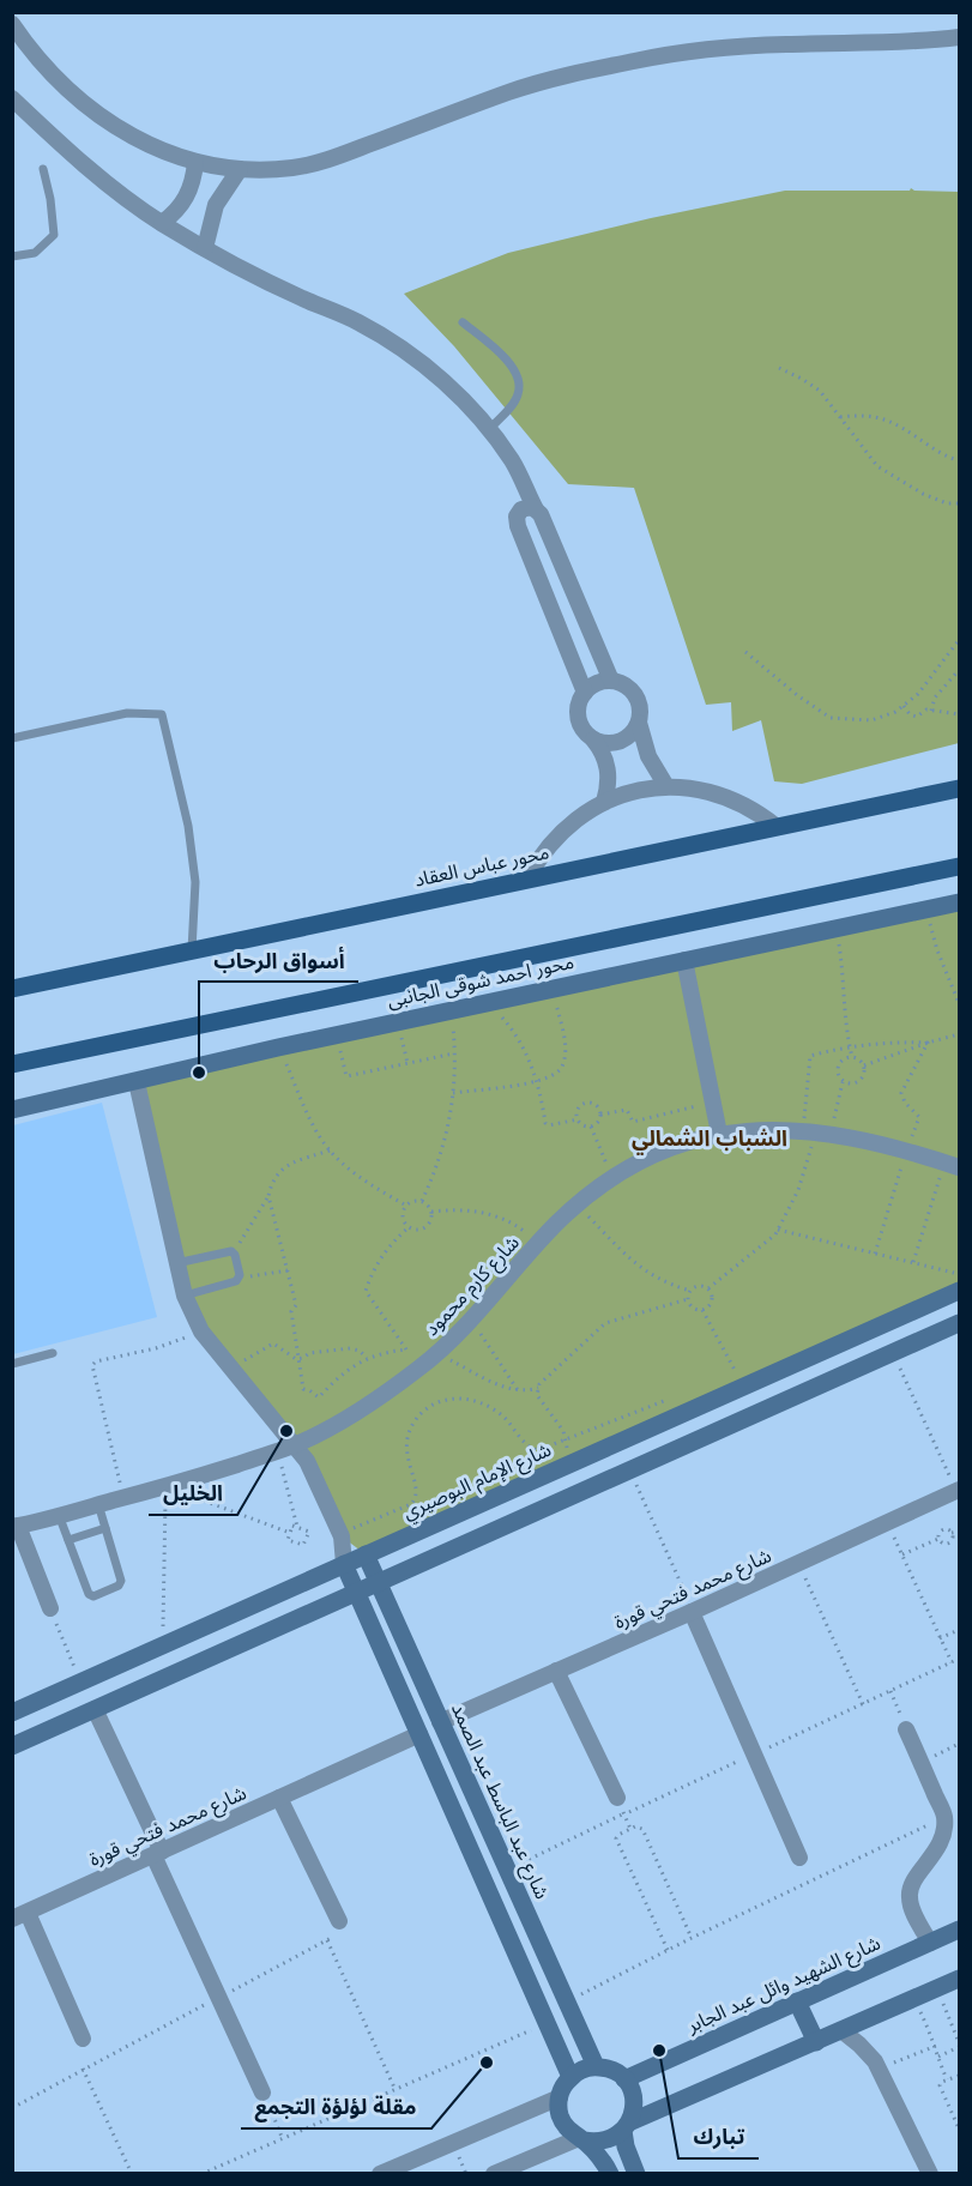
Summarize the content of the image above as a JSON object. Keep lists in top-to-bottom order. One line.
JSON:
{"streets":{"main road":["محور عباس العقاد"],"street":["محور احمد شوقى الجانبى","شارع كارم محمود","شارع الإمام البوصيري","شارع محمد فتحي قورة","شارع عبد الباسط عبد الصمد","شارع الشهيد وائل عبد الجابر"]},"crossings":[["شارع الإمام البوصيري","شارع عبد الباسط عبد الصمد"],["شارع محمد فتحي قورة","شارع عبد الباسط عبد الصمد"],["شارع عبد الباسط عبد الصمد","شارع الشهيد وائل عبد الجابر"]],"districts":["الشباب الشمالي"],"places":["أسواق الرحاب","الخليل","تبارك","مقلة لؤلؤة التجمع"]}
